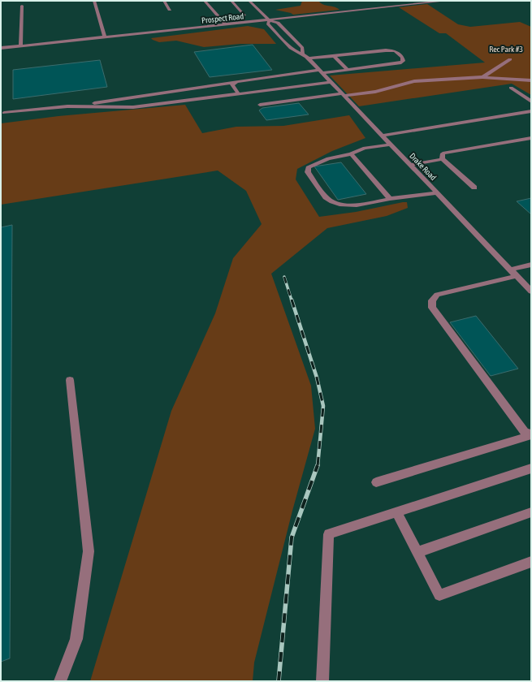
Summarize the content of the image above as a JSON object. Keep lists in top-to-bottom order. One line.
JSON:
{"streets":{"street":["Prospect Road","Drake Road"]},"crossings":[["Prospect Road","Drake Road"]],"parks":["Rec Park #3"]}
